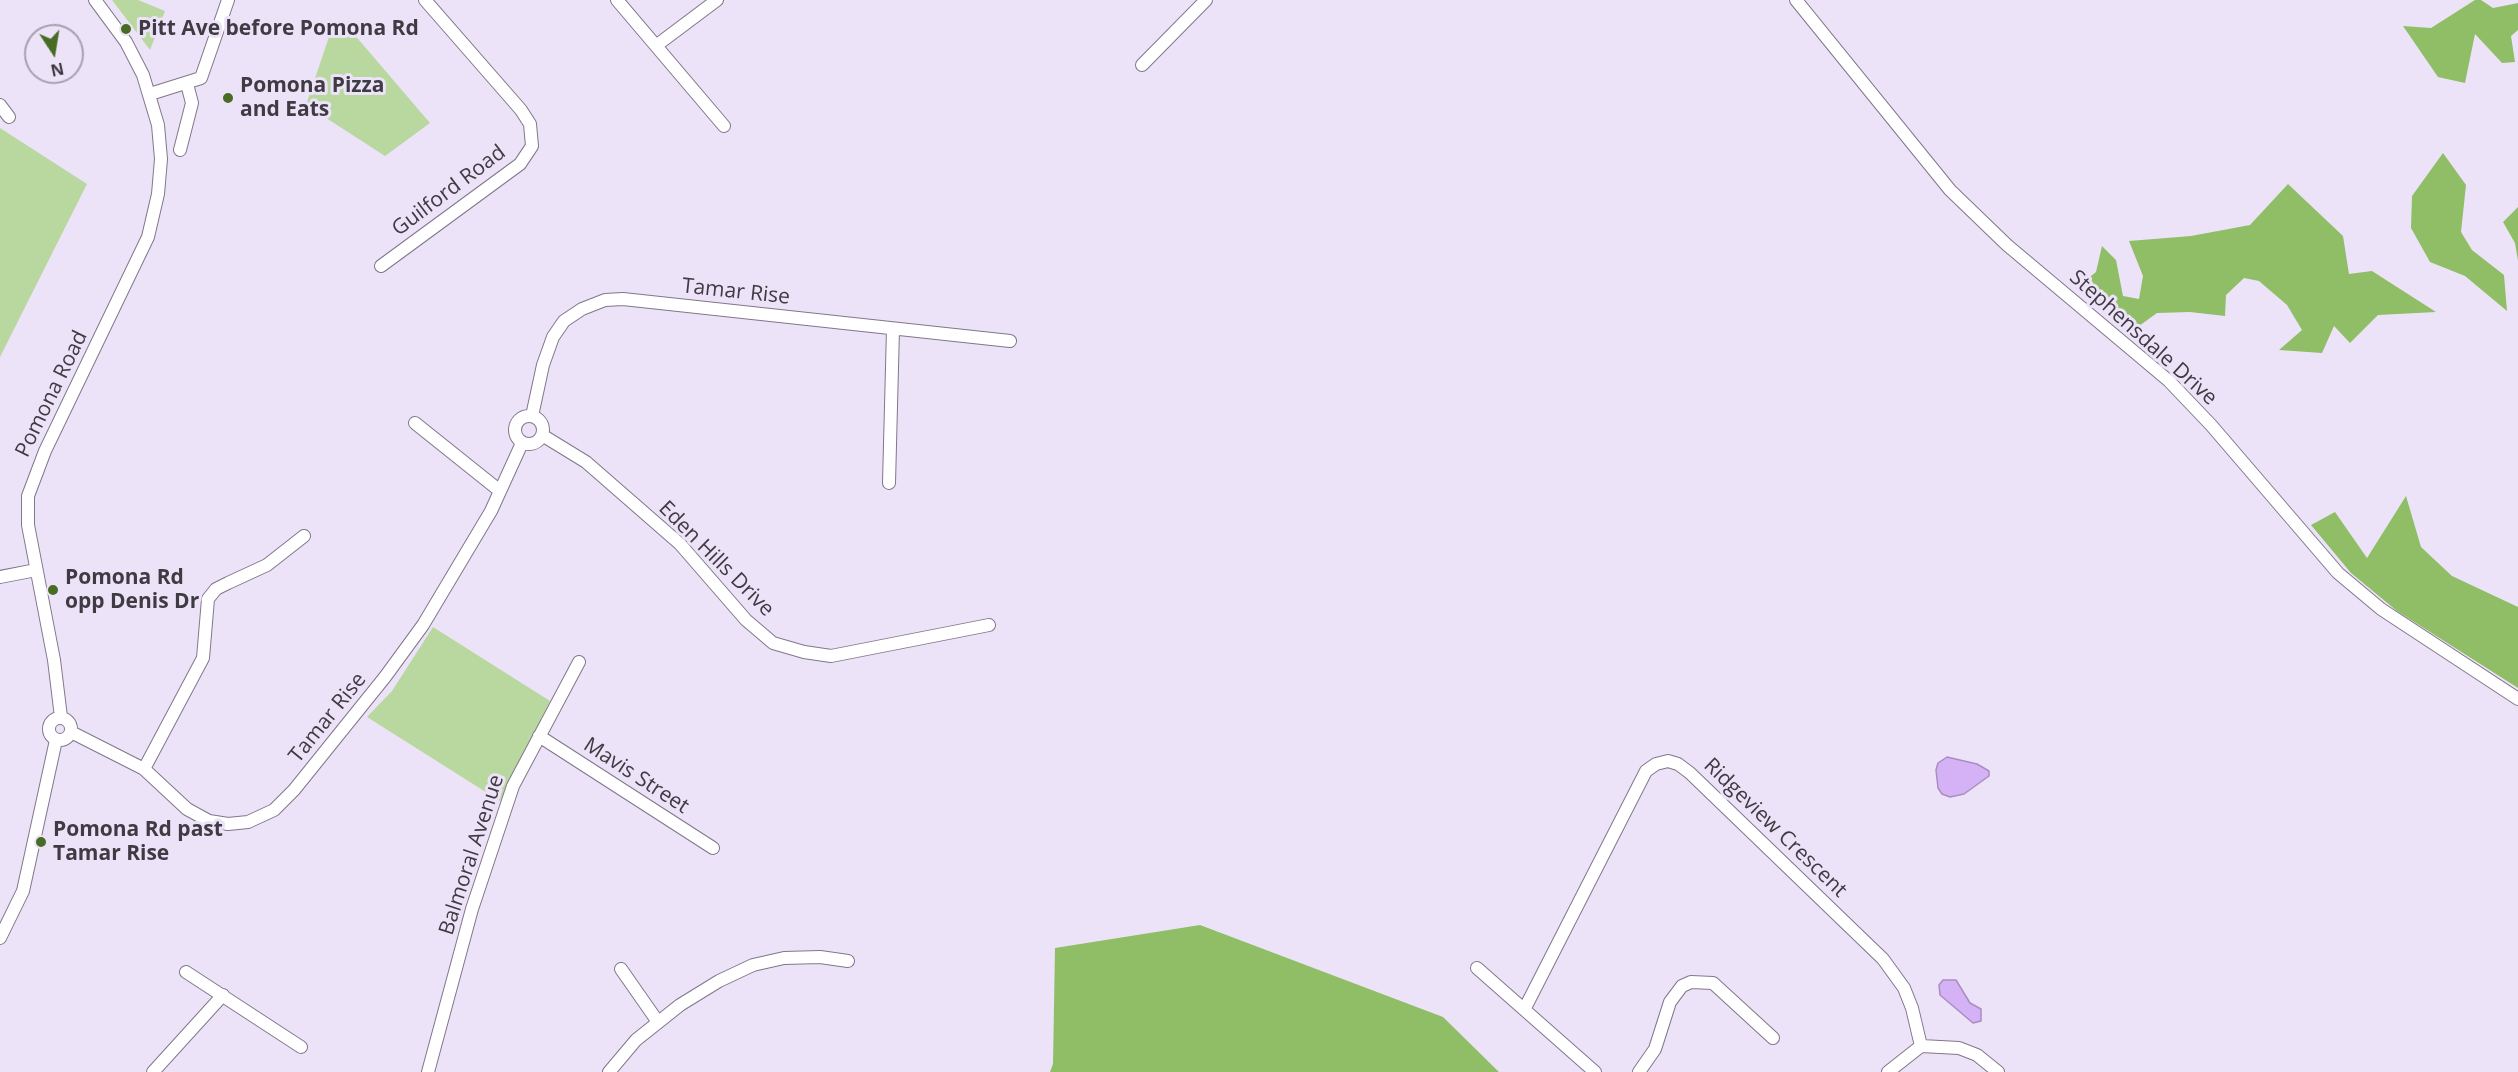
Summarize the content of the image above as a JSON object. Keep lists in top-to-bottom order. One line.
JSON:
{"streets":{"street":["Guilford Road","Tamar Rise","Stephensdale Drive","Pomona Road","Eden Hills Drive","Mavis Street","Ridgeview Crescent","Balmoral Avenue"]},"crossings":[["Tamar Rise","Pomona Road"],["Tamar Rise","Eden Hills Drive"],["Mavis Street","Balmoral Avenue"]],"places":["Pitt Ave before Pomona Rd","Pomona Pizza and Eats","Pomona Rd opp Denis Dr","Pomona Rd past Tamar Rise"],"north":"bottom"}
